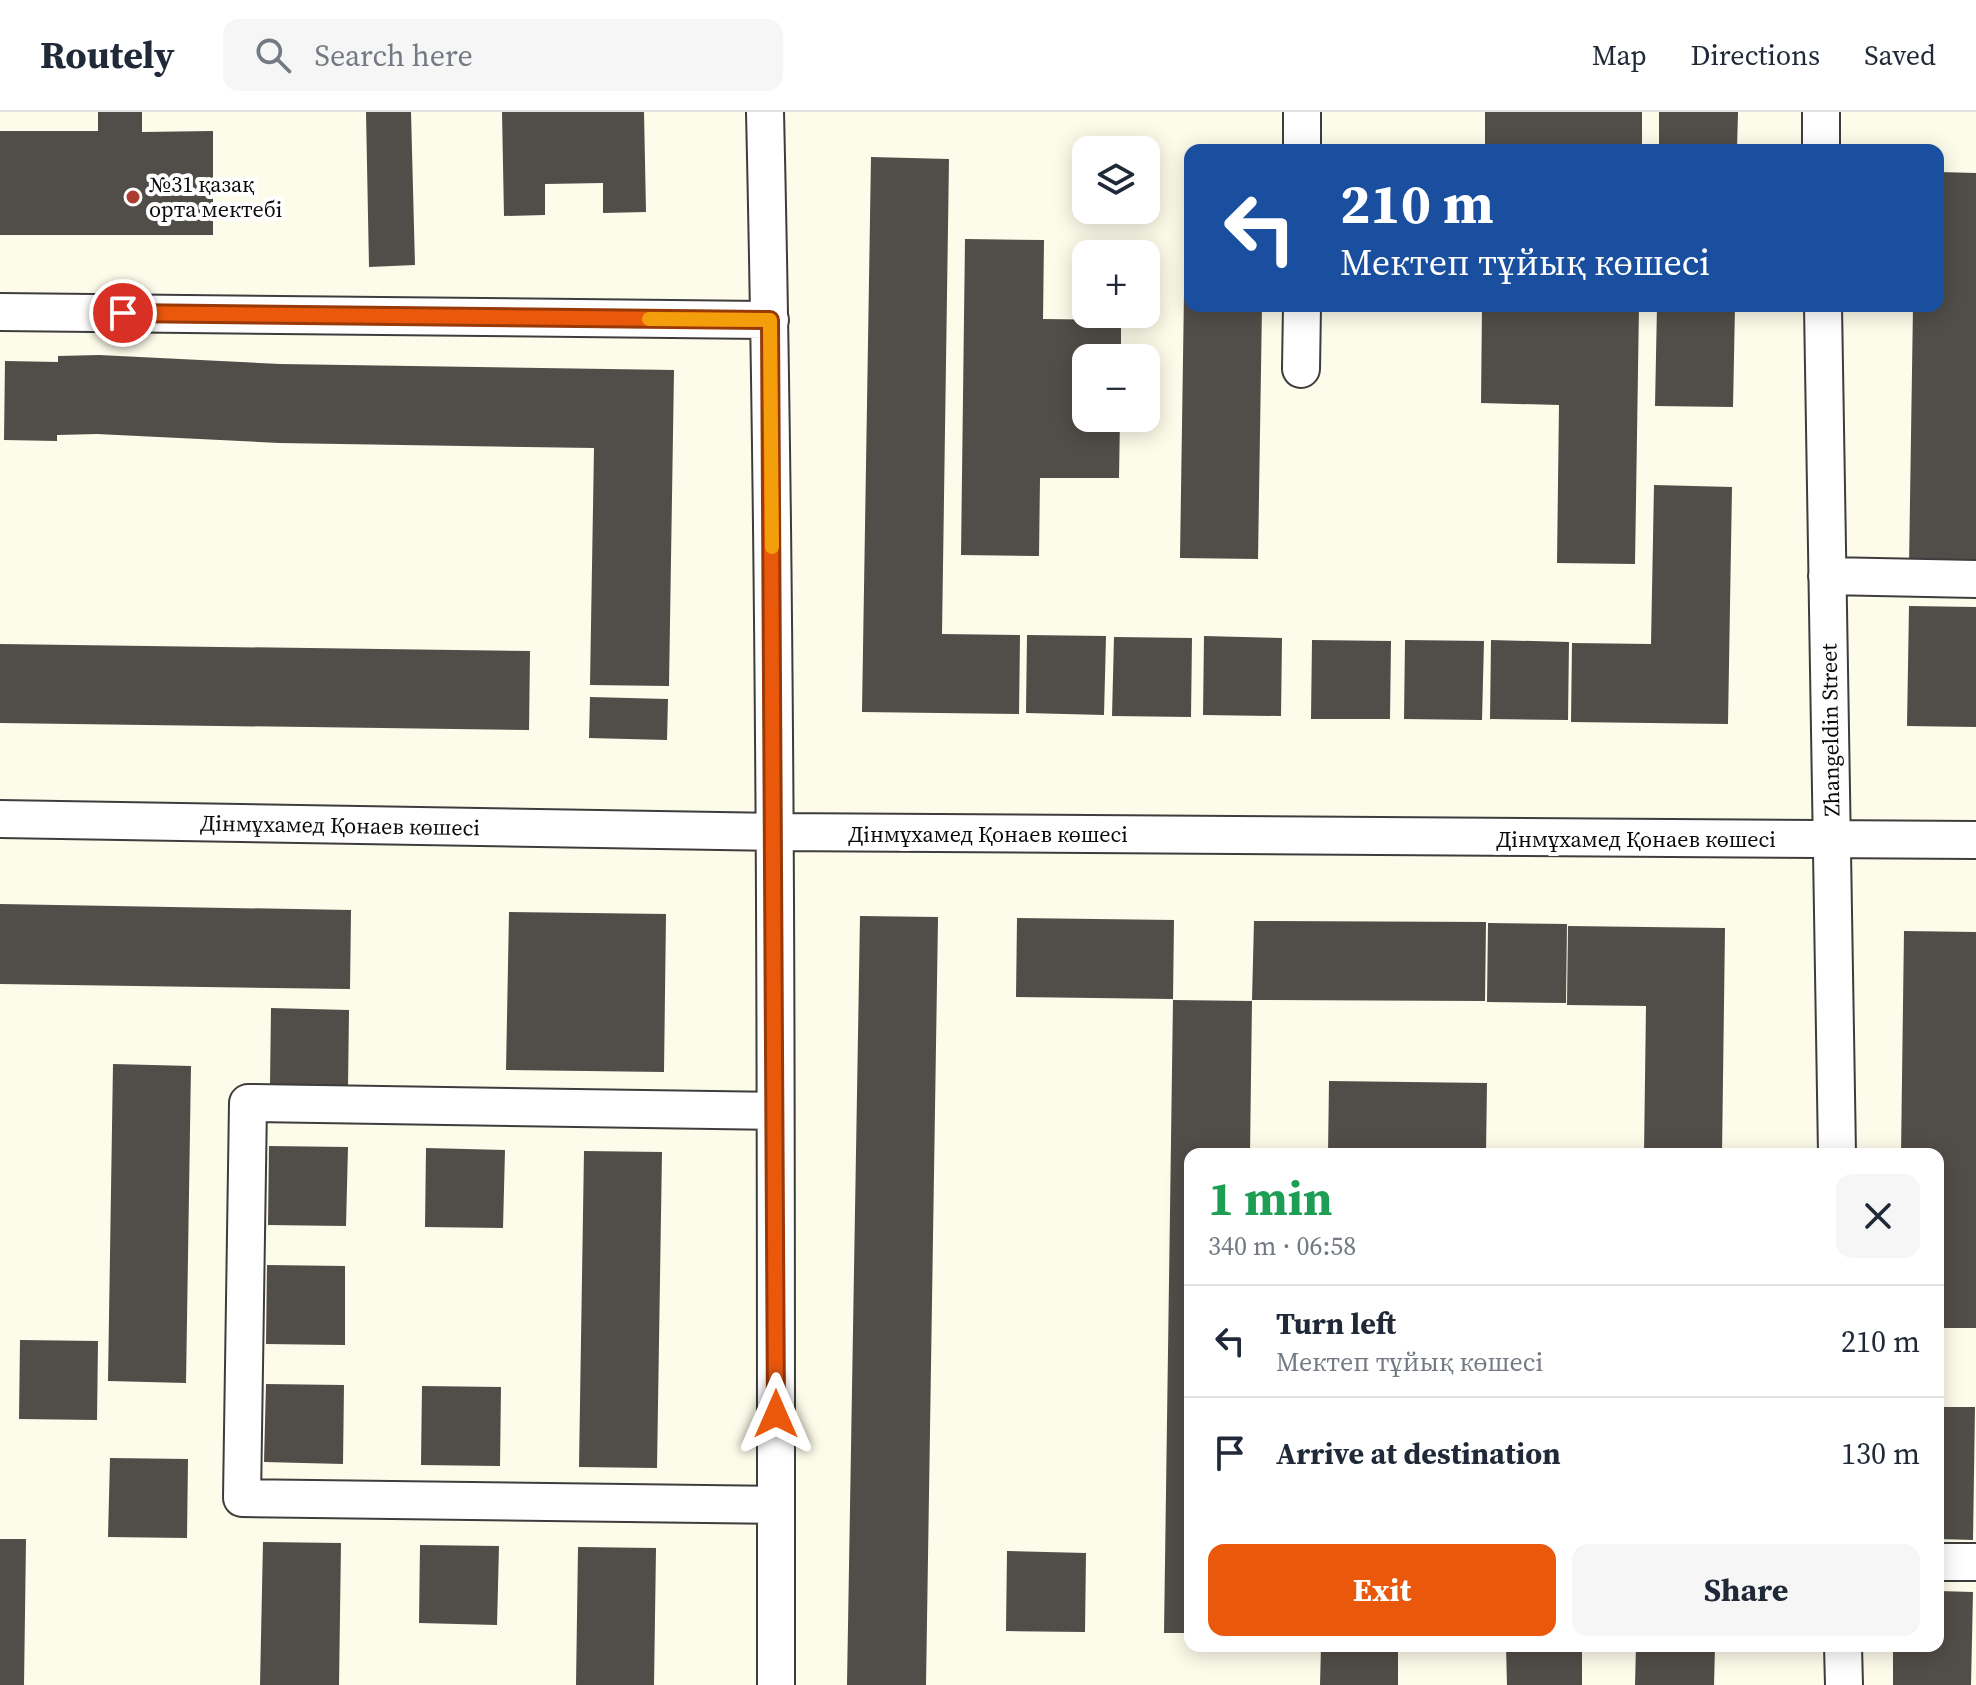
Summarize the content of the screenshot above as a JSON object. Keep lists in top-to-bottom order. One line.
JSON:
{"streets":{"street":["Zhangeldin Street","Дінмұхамед Қонаев көшесі"]},"crossings":[["Zhangeldin Street","Дінмұхамед Қонаев көшесі"]],"places":["№31 қазақ орта мектебі"],"page":{"header":"Routely","search":"Search here","nav":["Map","Directions","Saved"],"map_buttons":["+","−"],"turn":["210 m","Мектеп тұйық көшесі"],"heading":["1 min","340 m · 06:58"],"list":[{"name":"Turn left","note":"Мектеп тұйық көшесі","value":"210 m"},{"name":"Arrive at destination","value":"130 m"}],"buttons":["Exit","Share"]}}
